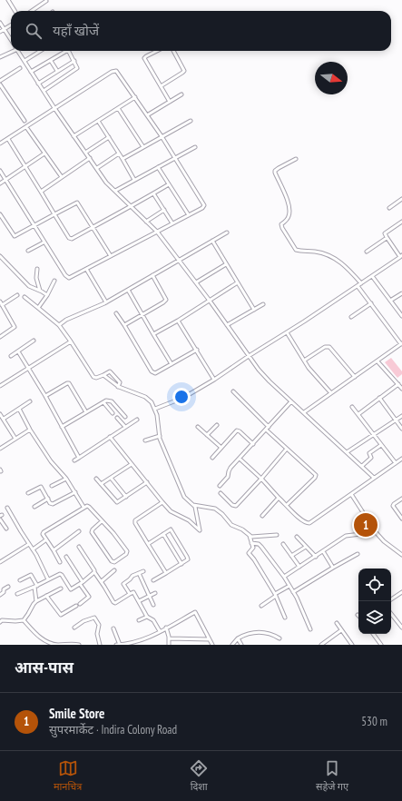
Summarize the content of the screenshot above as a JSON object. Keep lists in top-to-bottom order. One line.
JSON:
{"north":"right","page":{"search":"यहाँ खोजें","pins":"1","heading":"आस-पास","list":[{"mark":"1","name":"Smile Store","note":"सुपरमार्केट · Indira Colony Road","value":"530 m"}],"nav":["मानचित्र","दिशा","सहेजे गए"]}}
